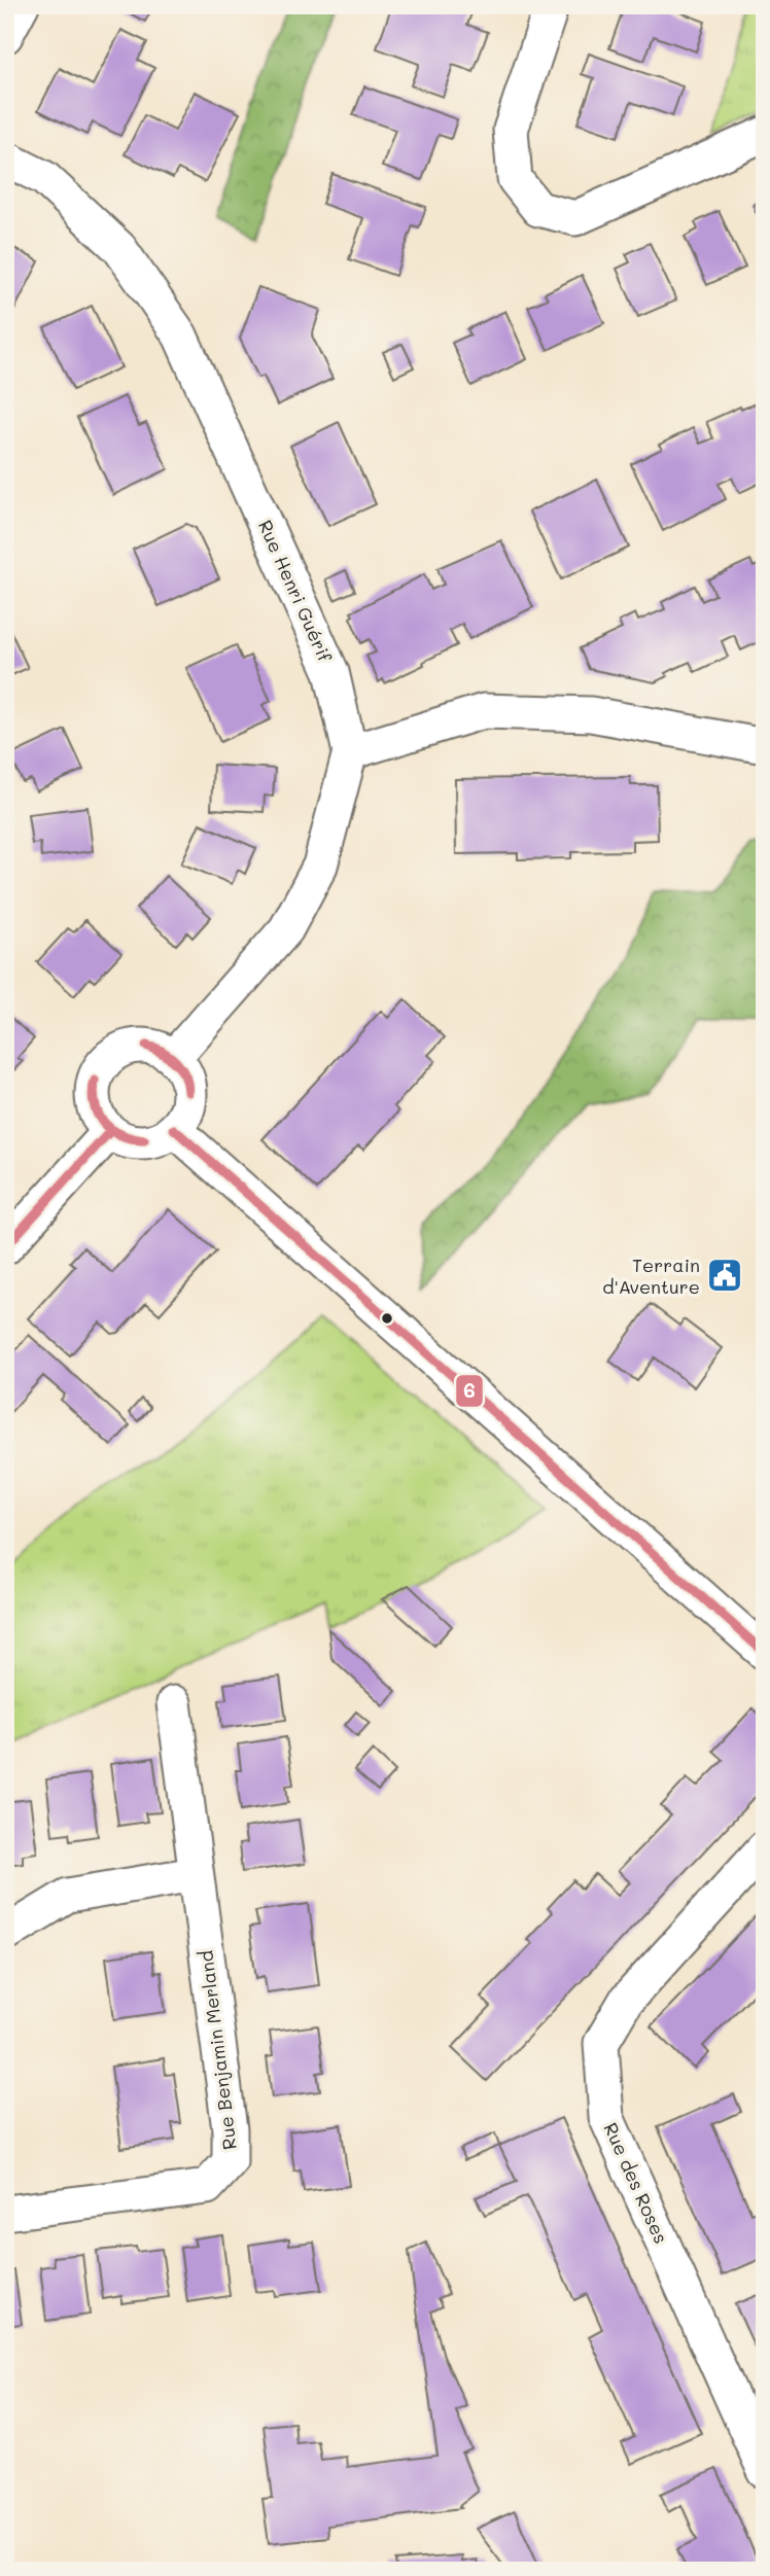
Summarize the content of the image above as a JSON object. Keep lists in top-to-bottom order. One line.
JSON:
{"streets":{"street":["Rue Henri Guérif","Rue Benjamin Merland","Rue des Roses"]},"places":{"public building":["Terrain d'Aventure"]},"lines":["transit line 6"]}
